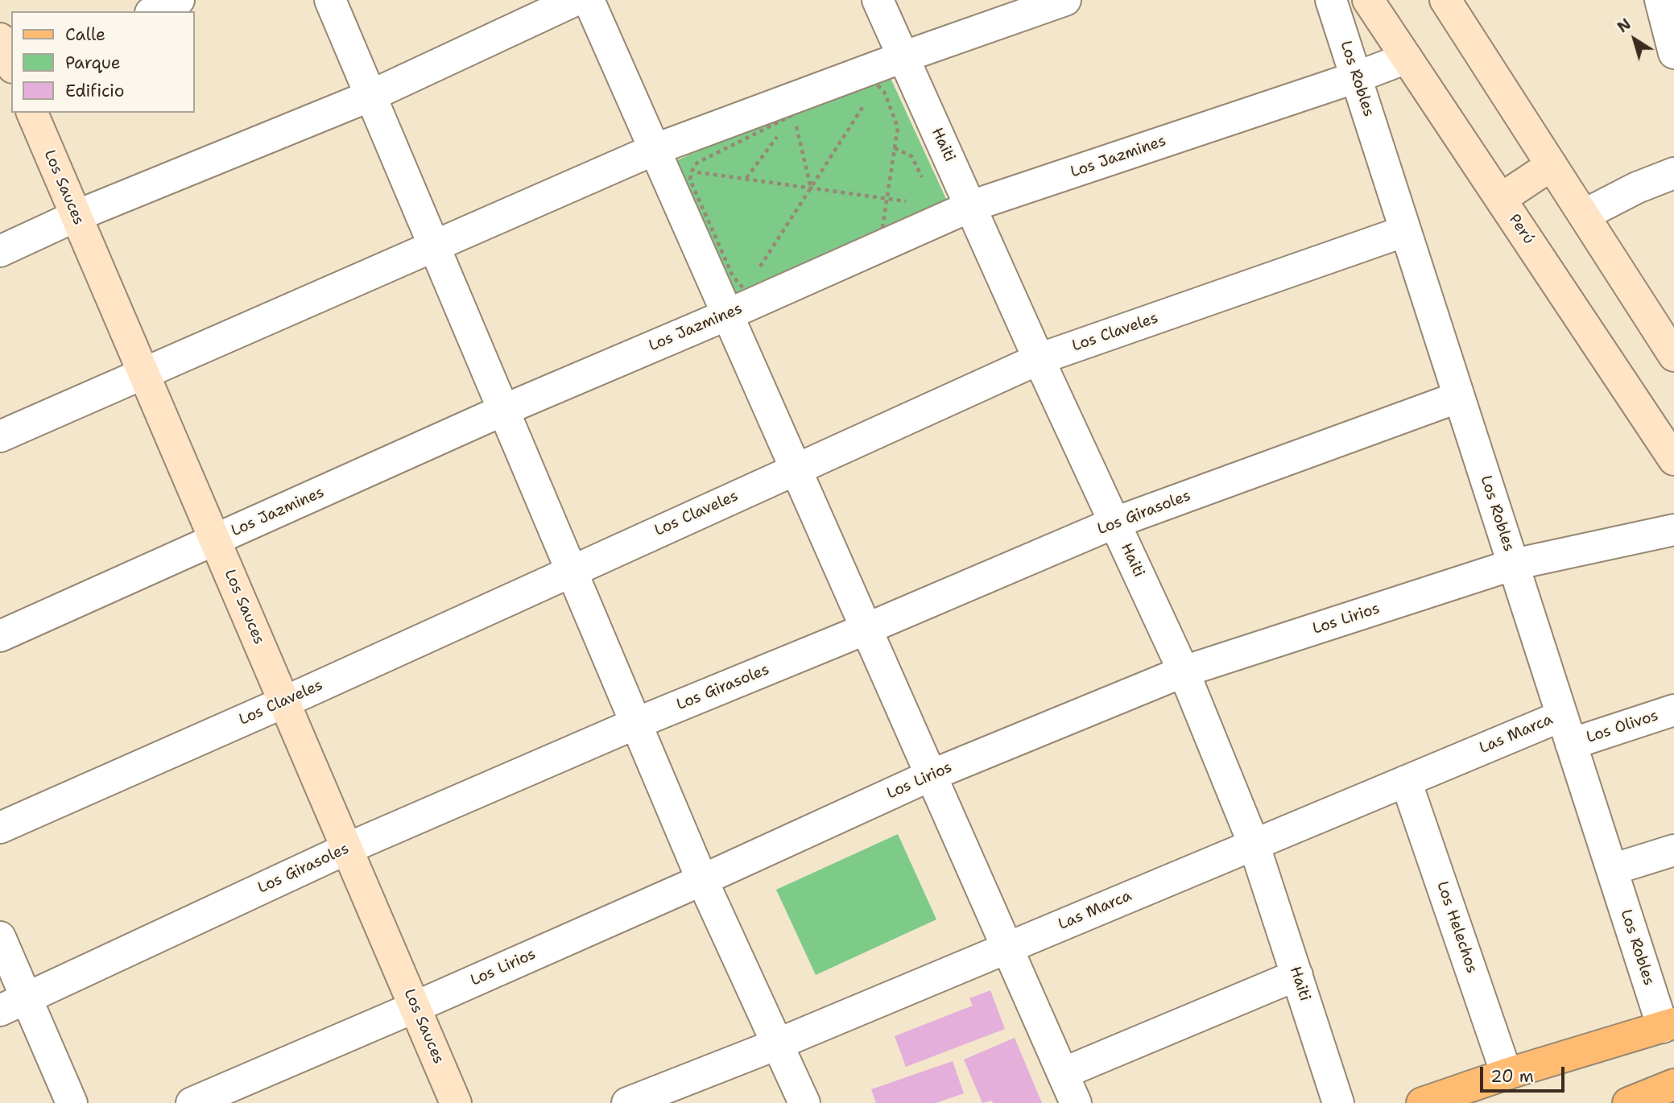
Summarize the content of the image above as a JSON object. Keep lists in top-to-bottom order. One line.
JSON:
{"streets":{"street":["Los Robles","Haiti","Los Jazmines","Los Sauces","Perú","Los Claveles","Los Girasoles","Los Lirios","Los Olivos","Las Marca","Los Helechos"]},"crossings":[["Los Robles","Los Jazmines"],["Los Robles","Los Claveles"],["Los Robles","Los Girasoles"],["Los Robles","Los Lirios"],["Los Robles","Los Olivos"],["Los Robles","Las Marca"],["Haiti","Los Jazmines"],["Haiti","Los Claveles"],["Haiti","Los Girasoles"],["Haiti","Los Lirios"],["Haiti","Las Marca"],["Los Jazmines","Los Sauces"],["Los Jazmines","Perú"],["Los Sauces","Los Claveles"],["Los Sauces","Los Girasoles"],["Los Sauces","Los Lirios"],["Los Olivos","Las Marca"],["Las Marca","Los Helechos"]],"legend":["Calle","Parque","Edificio"],"scale_bar":"20 m","north":"top left"}
